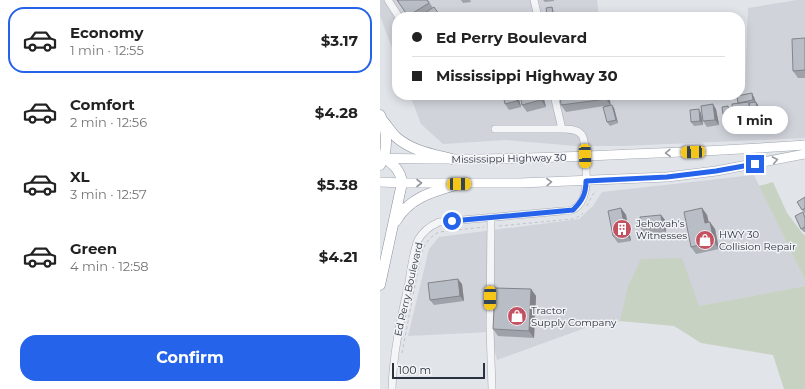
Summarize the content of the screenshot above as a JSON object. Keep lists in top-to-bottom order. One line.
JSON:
{"streets":{"main road":["Mississippi Highway 30"],"street":["Ed Perry Boulevard"]},"crossings":[["Mississippi Highway 30","Ed Perry Boulevard"]],"places":{"building":["Jehovah's Witnesses"],"shop":["HWY 30 Collision Repair","Tractor Supply Company"]},"scale_bar":"100 m","page":{"list":[{"name":"Economy","note":"1 min · 12:55","value":"$3.17"},{"name":"Comfort","note":"2 min · 12:56","value":"$4.28"},{"name":"XL","note":"3 min · 12:57","value":"$5.38"},{"name":"Green","note":"4 min · 12:58","value":"$4.21"}],"banner":["Ed Perry Boulevard","Mississippi Highway 30"],"bubble":"1 min","buttons":"Confirm","scale":"100 m"}}
